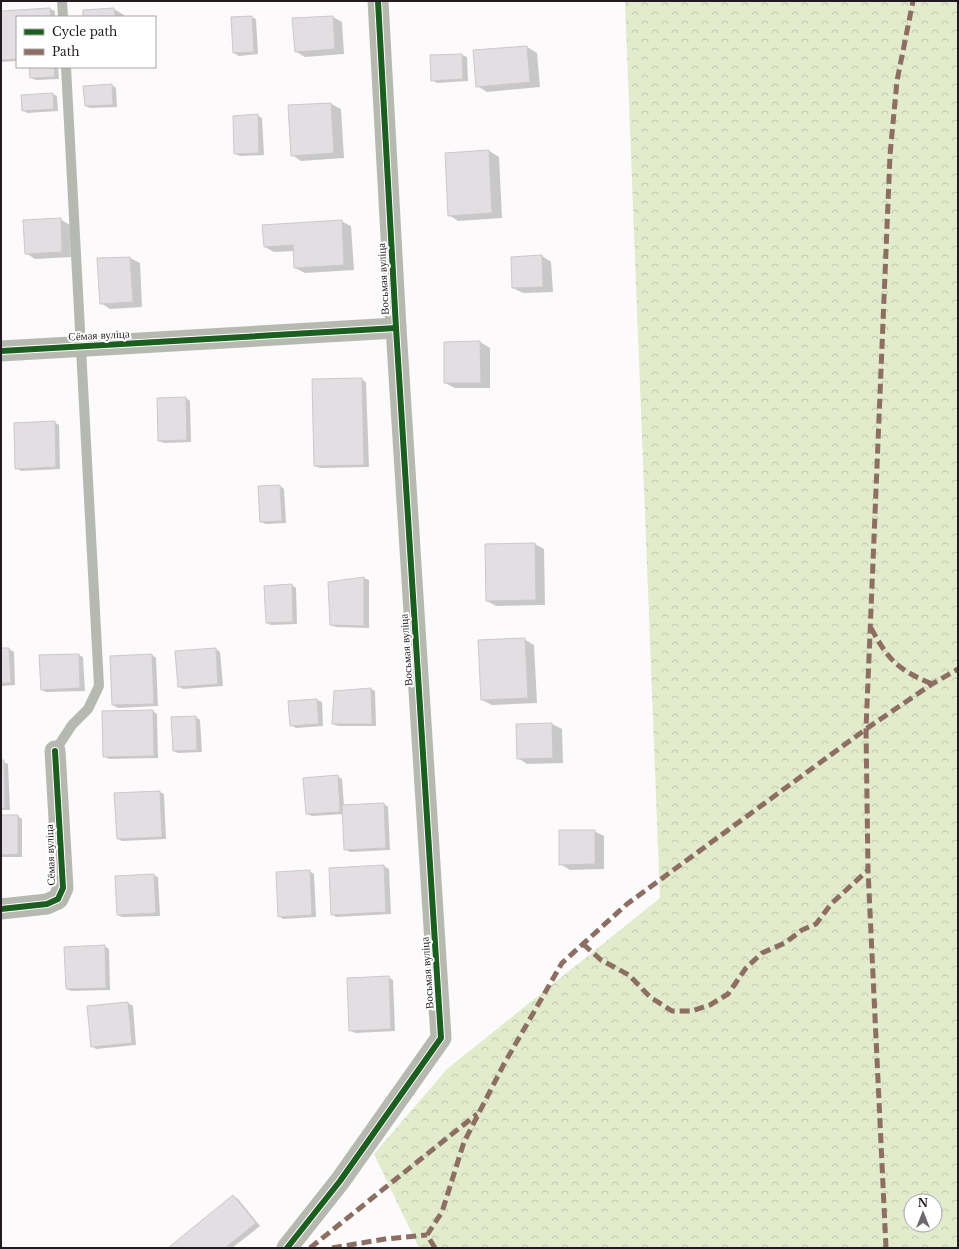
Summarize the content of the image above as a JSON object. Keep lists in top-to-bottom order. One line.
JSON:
{"streets":{"street":["Восьмая вуліца","Сёмая вуліца"]},"crossings":[["Восьмая вуліца","Сёмая вуліца"]],"legend":["Cycle path","Path"],"north":"top"}
